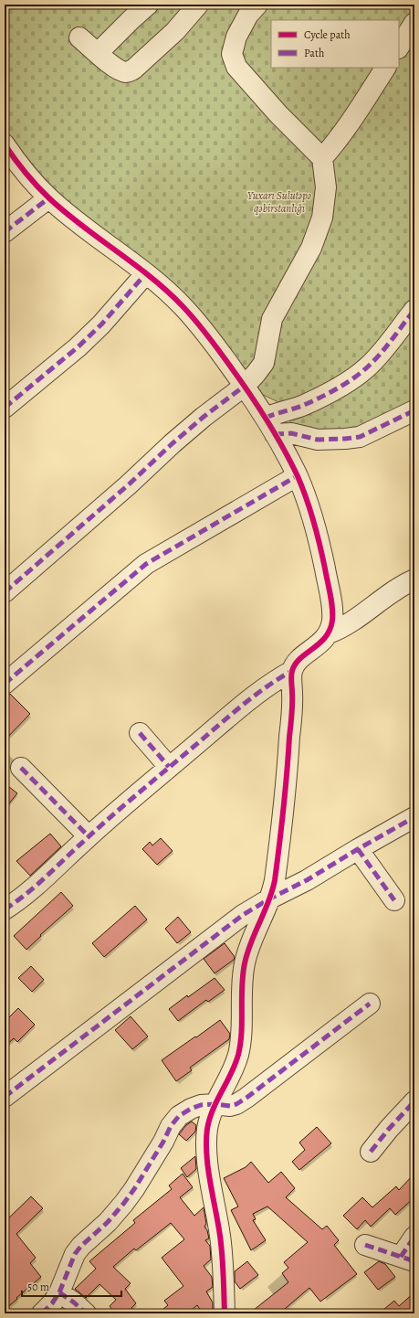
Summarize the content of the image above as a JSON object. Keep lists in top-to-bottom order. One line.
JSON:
{"parks":["Yuxarı Sulutəpə qəbirstanlığı"],"legend":["Cycle path","Path"],"scale_bar":"50 m"}
